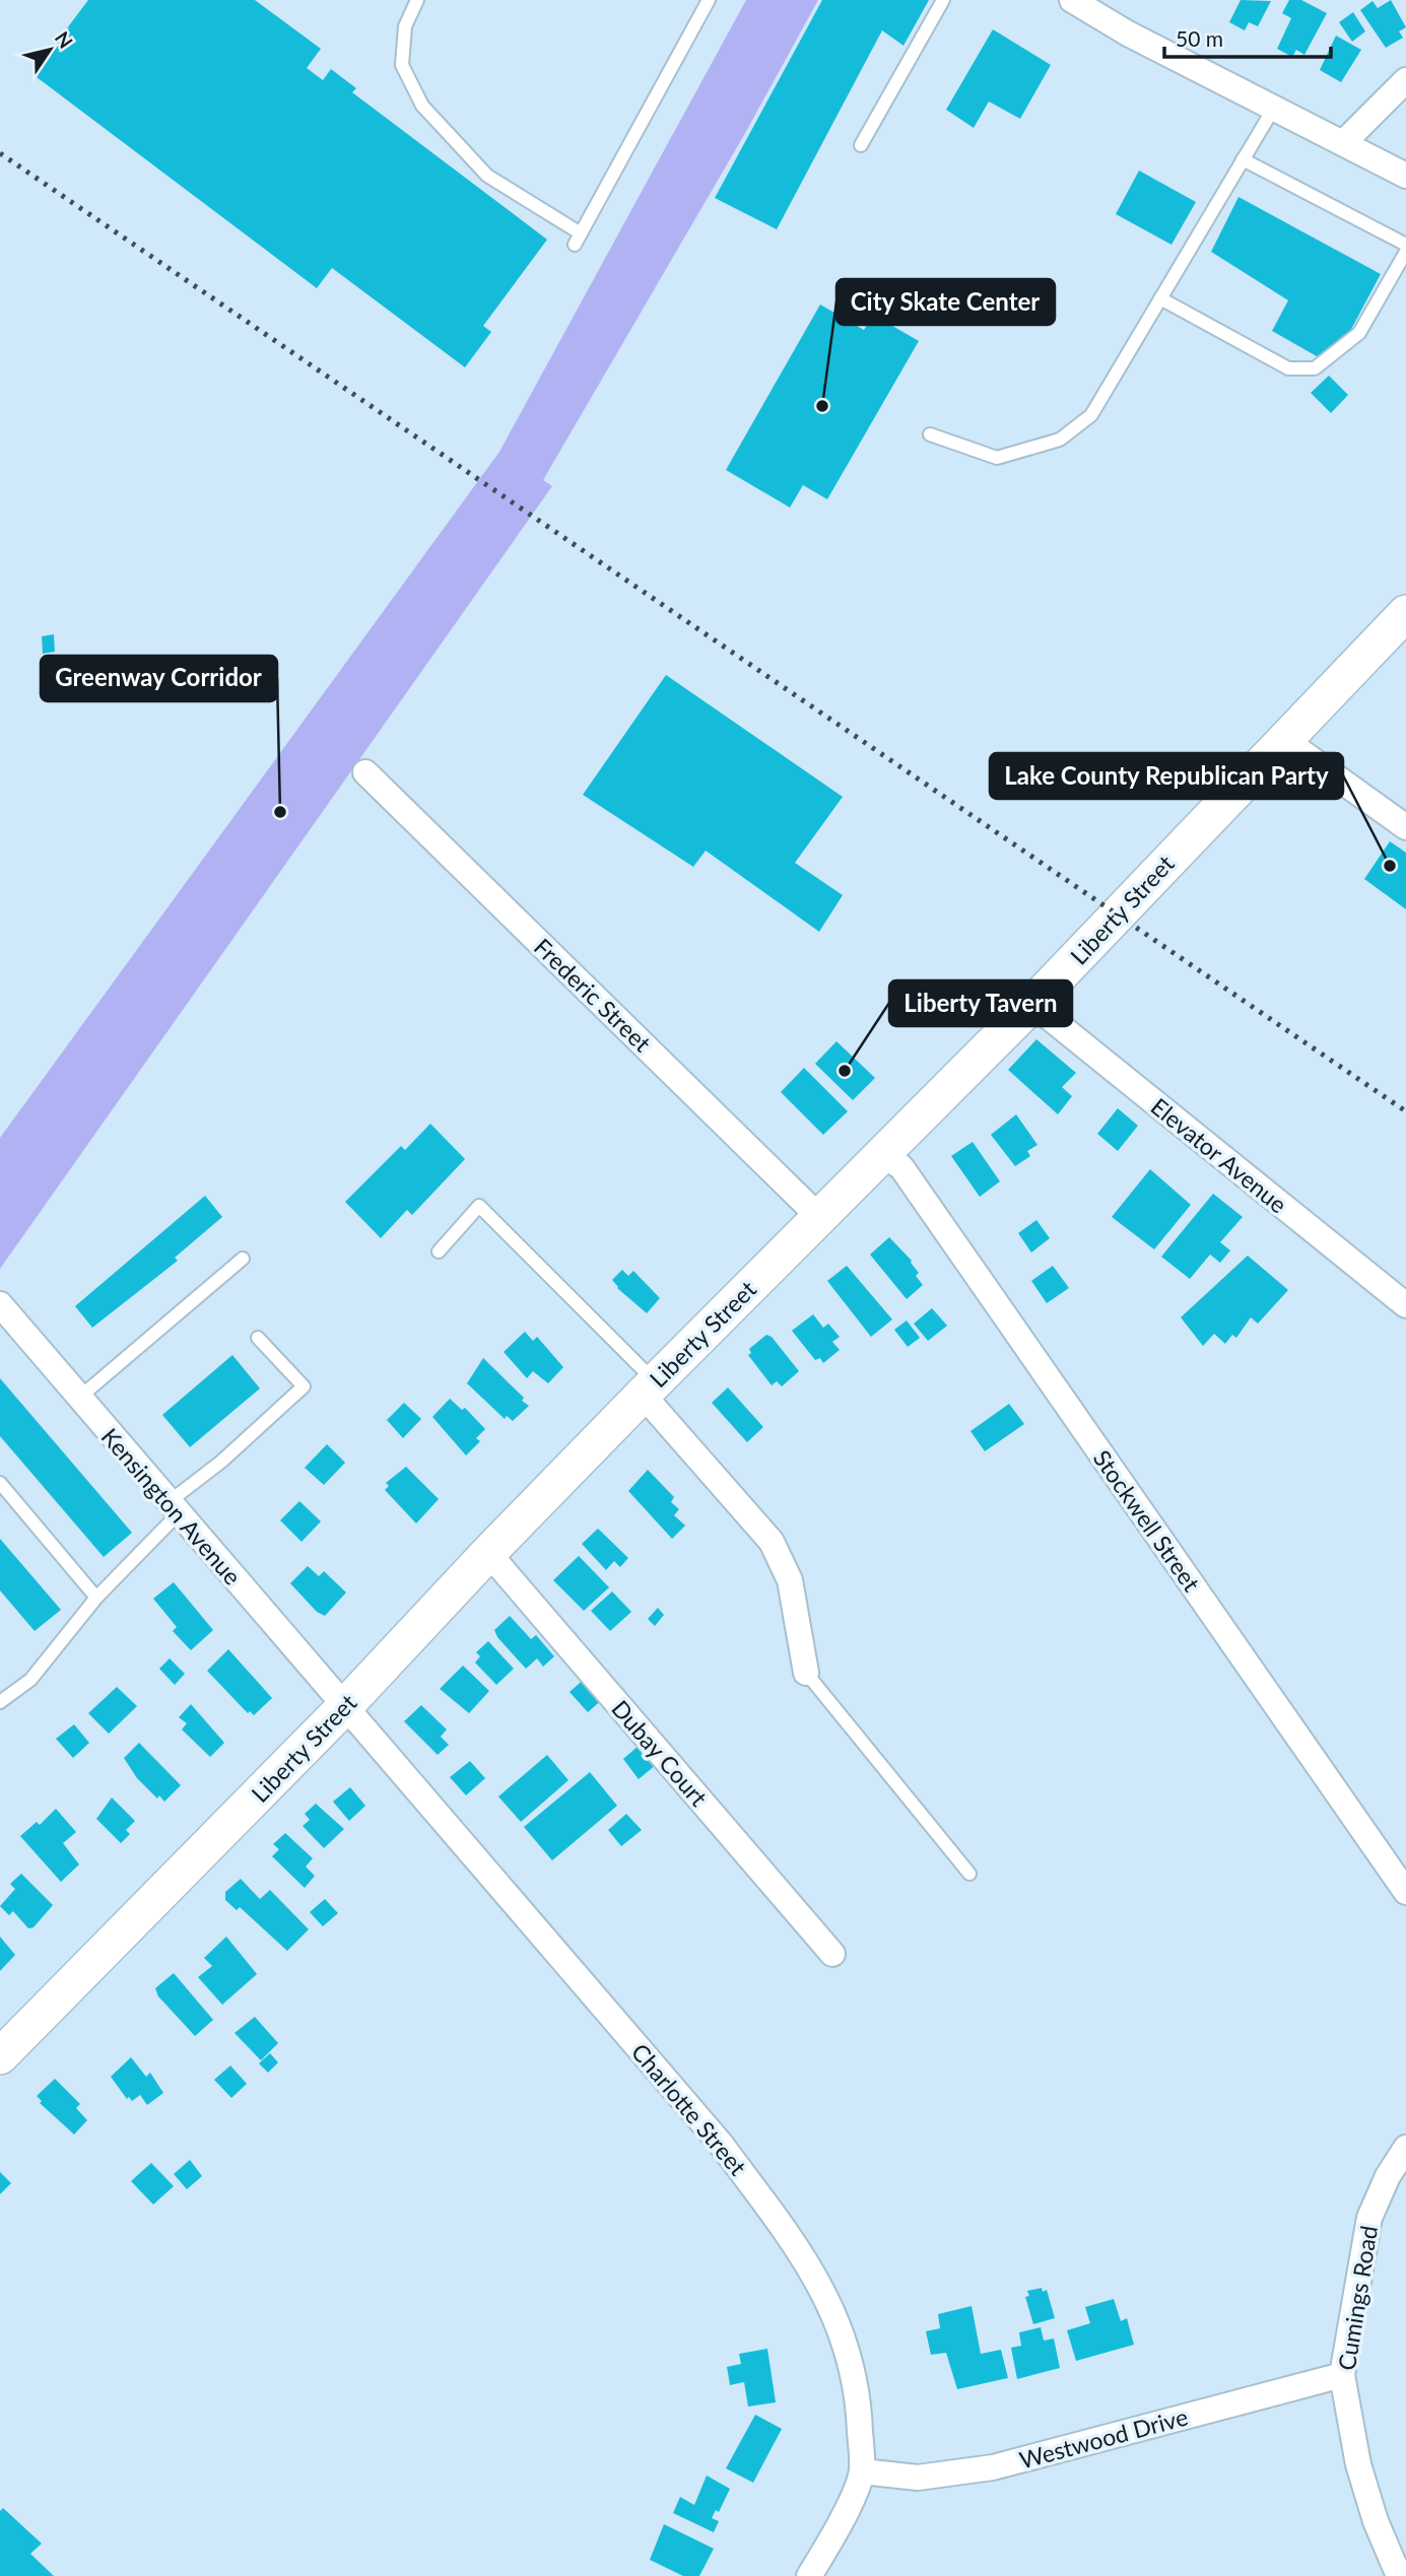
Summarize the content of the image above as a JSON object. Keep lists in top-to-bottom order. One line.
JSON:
{"streets":{"street":["Liberty Street","Frederic Street","Elevator Avenue","Kensington Avenue","Stockwell Street","Dubay Court","Charlotte Street","Cumings Road","Westwood Drive"]},"crossings":[["Liberty Street","Frederic Street"],["Liberty Street","Elevator Avenue"],["Liberty Street","Kensington Avenue"],["Liberty Street","Stockwell Street"],["Liberty Street","Dubay Court"],["Liberty Street","Charlotte Street"],["Kensington Avenue","Charlotte Street"],["Charlotte Street","Westwood Drive"],["Cumings Road","Westwood Drive"]],"places":["City Skate Center","Greenway Corridor","Lake County Republican Party","Liberty Tavern"],"scale_bar":"50 m","north":"top right"}
